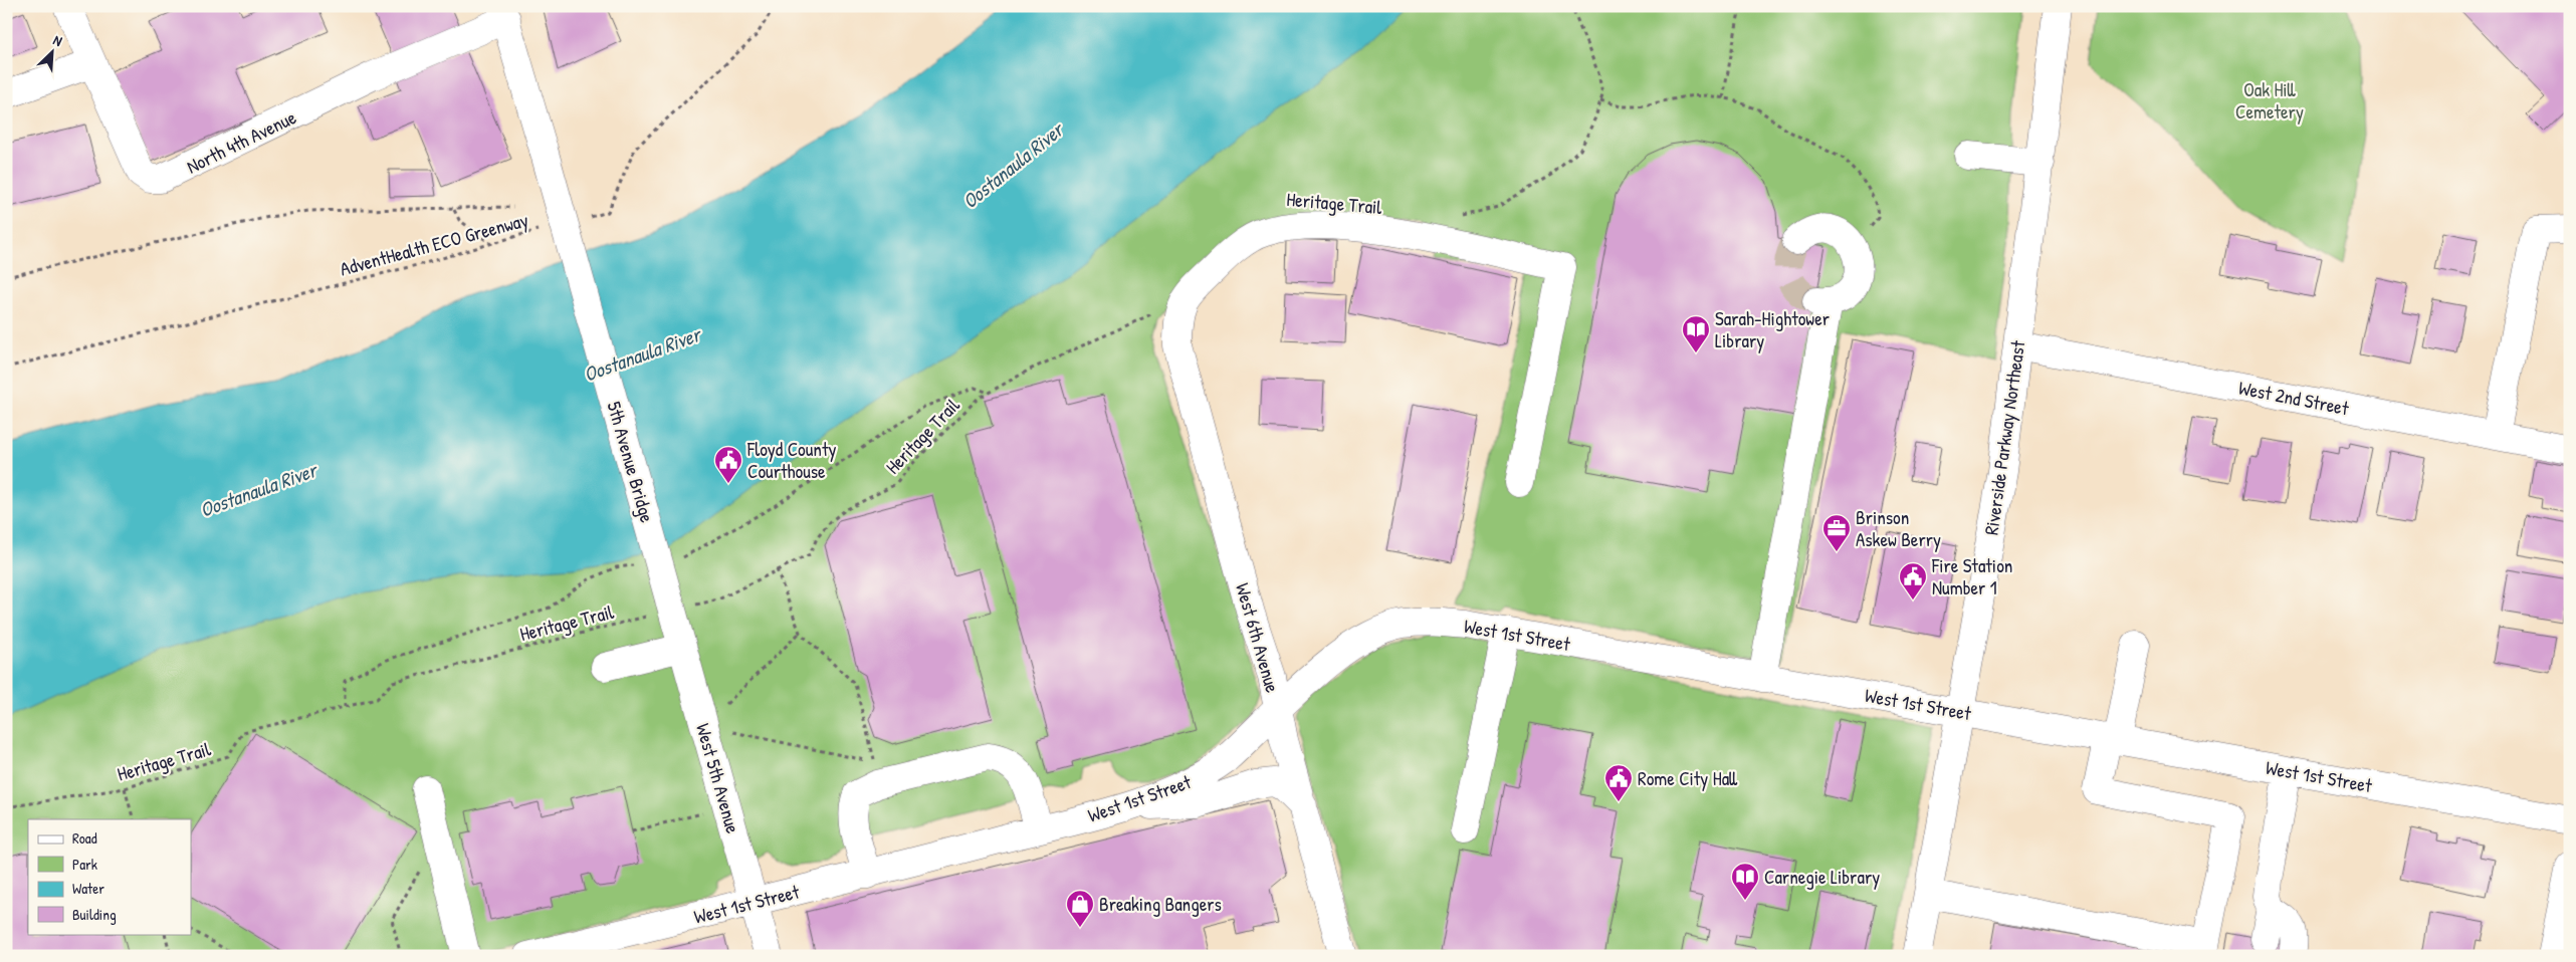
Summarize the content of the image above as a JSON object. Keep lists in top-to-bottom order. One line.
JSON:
{"streets":{"street":["North 4th Avenue","West 2nd Street","Riverside Parkway Northeast","5th Avenue Bridge","West 1st Street","West 6th Avenue","West 5th Avenue"],"path":["Heritage Trail","AdventHealth ECO Greenway"]},"crossings":[["North 4th Avenue","5th Avenue Bridge"],["Heritage Trail","5th Avenue Bridge"],["Heritage Trail","West 6th Avenue"],["Heritage Trail","West 5th Avenue"],["West 2nd Street","Riverside Parkway Northeast"],["Riverside Parkway Northeast","West 1st Street"],["5th Avenue Bridge","West 5th Avenue"],["West 1st Street","West 6th Avenue"],["West 1st Street","West 5th Avenue"]],"water":["Oostanaula River"],"parks":["Oak Hill Cemetery"],"places":{"library":["Sarah-Hightower Library","Carnegie Library"],"public building":["Floyd County Courthouse","Fire Station Number 1","Rome City Hall"],"office":["Brinson Askew Berry"],"shop":["Breaking Bangers"]},"legend":["Road","Park","Water","Building"],"north":"top right"}
